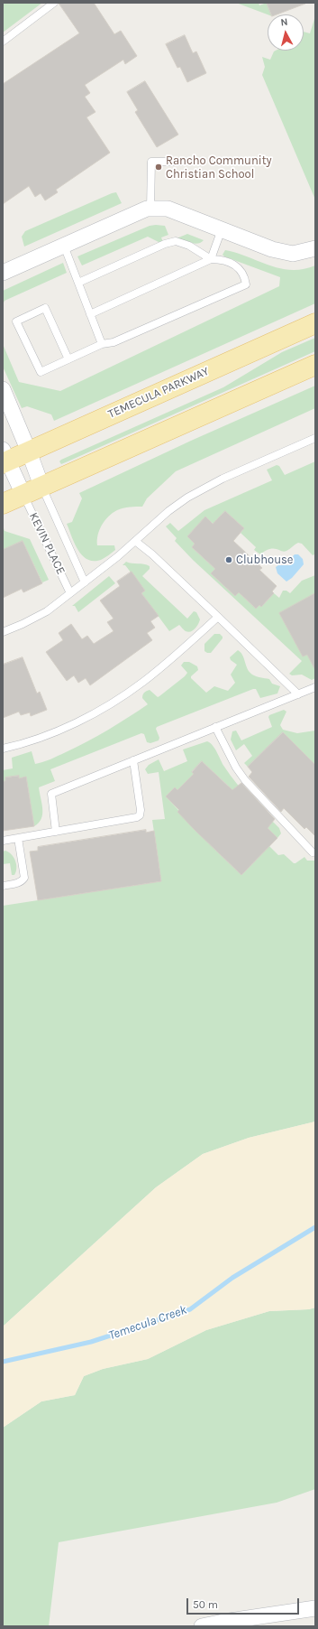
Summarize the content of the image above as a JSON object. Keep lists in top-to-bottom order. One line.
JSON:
{"streets":{"main road":["TEMECULA PARKWAY"],"lane":["KEVIN PLACE"]},"water":["Temecula Creek"],"places":["Rancho Community Christian School","Clubhouse"],"scale_bar":"50 m","north":"top"}
